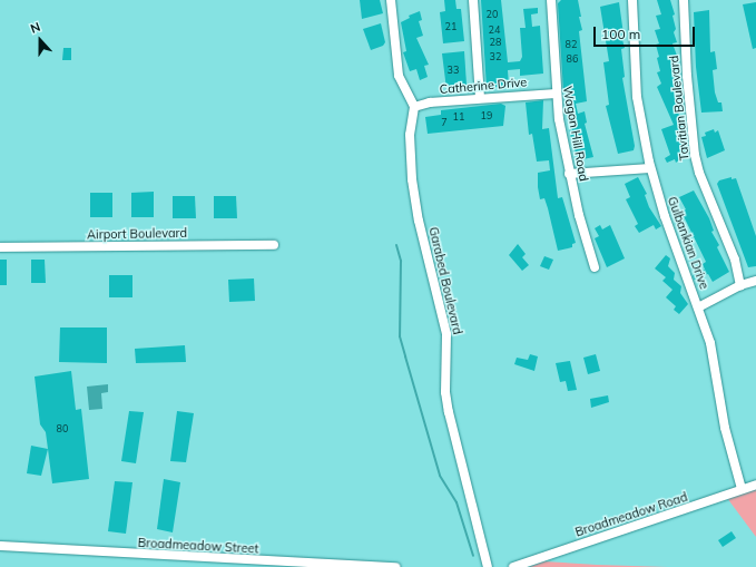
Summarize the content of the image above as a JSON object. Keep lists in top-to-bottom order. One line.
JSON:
{"streets":{"street":["Catherine Drive","Tavitian Boulevard","Wagon Hill Road","Airport Boulevard","Gulbankian Drive","Garabed Boulevard","Broadmeadow Road","Broadmeadow Street"]},"crossings":[["Catherine Drive","Wagon Hill Road"],["Catherine Drive","Garabed Boulevard"],["Gulbankian Drive","Broadmeadow Road"]],"house_numbers":["20","21","24","28","82","32","86","33","19","11","7","80"],"scale_bar":"100 m","north":"top"}
